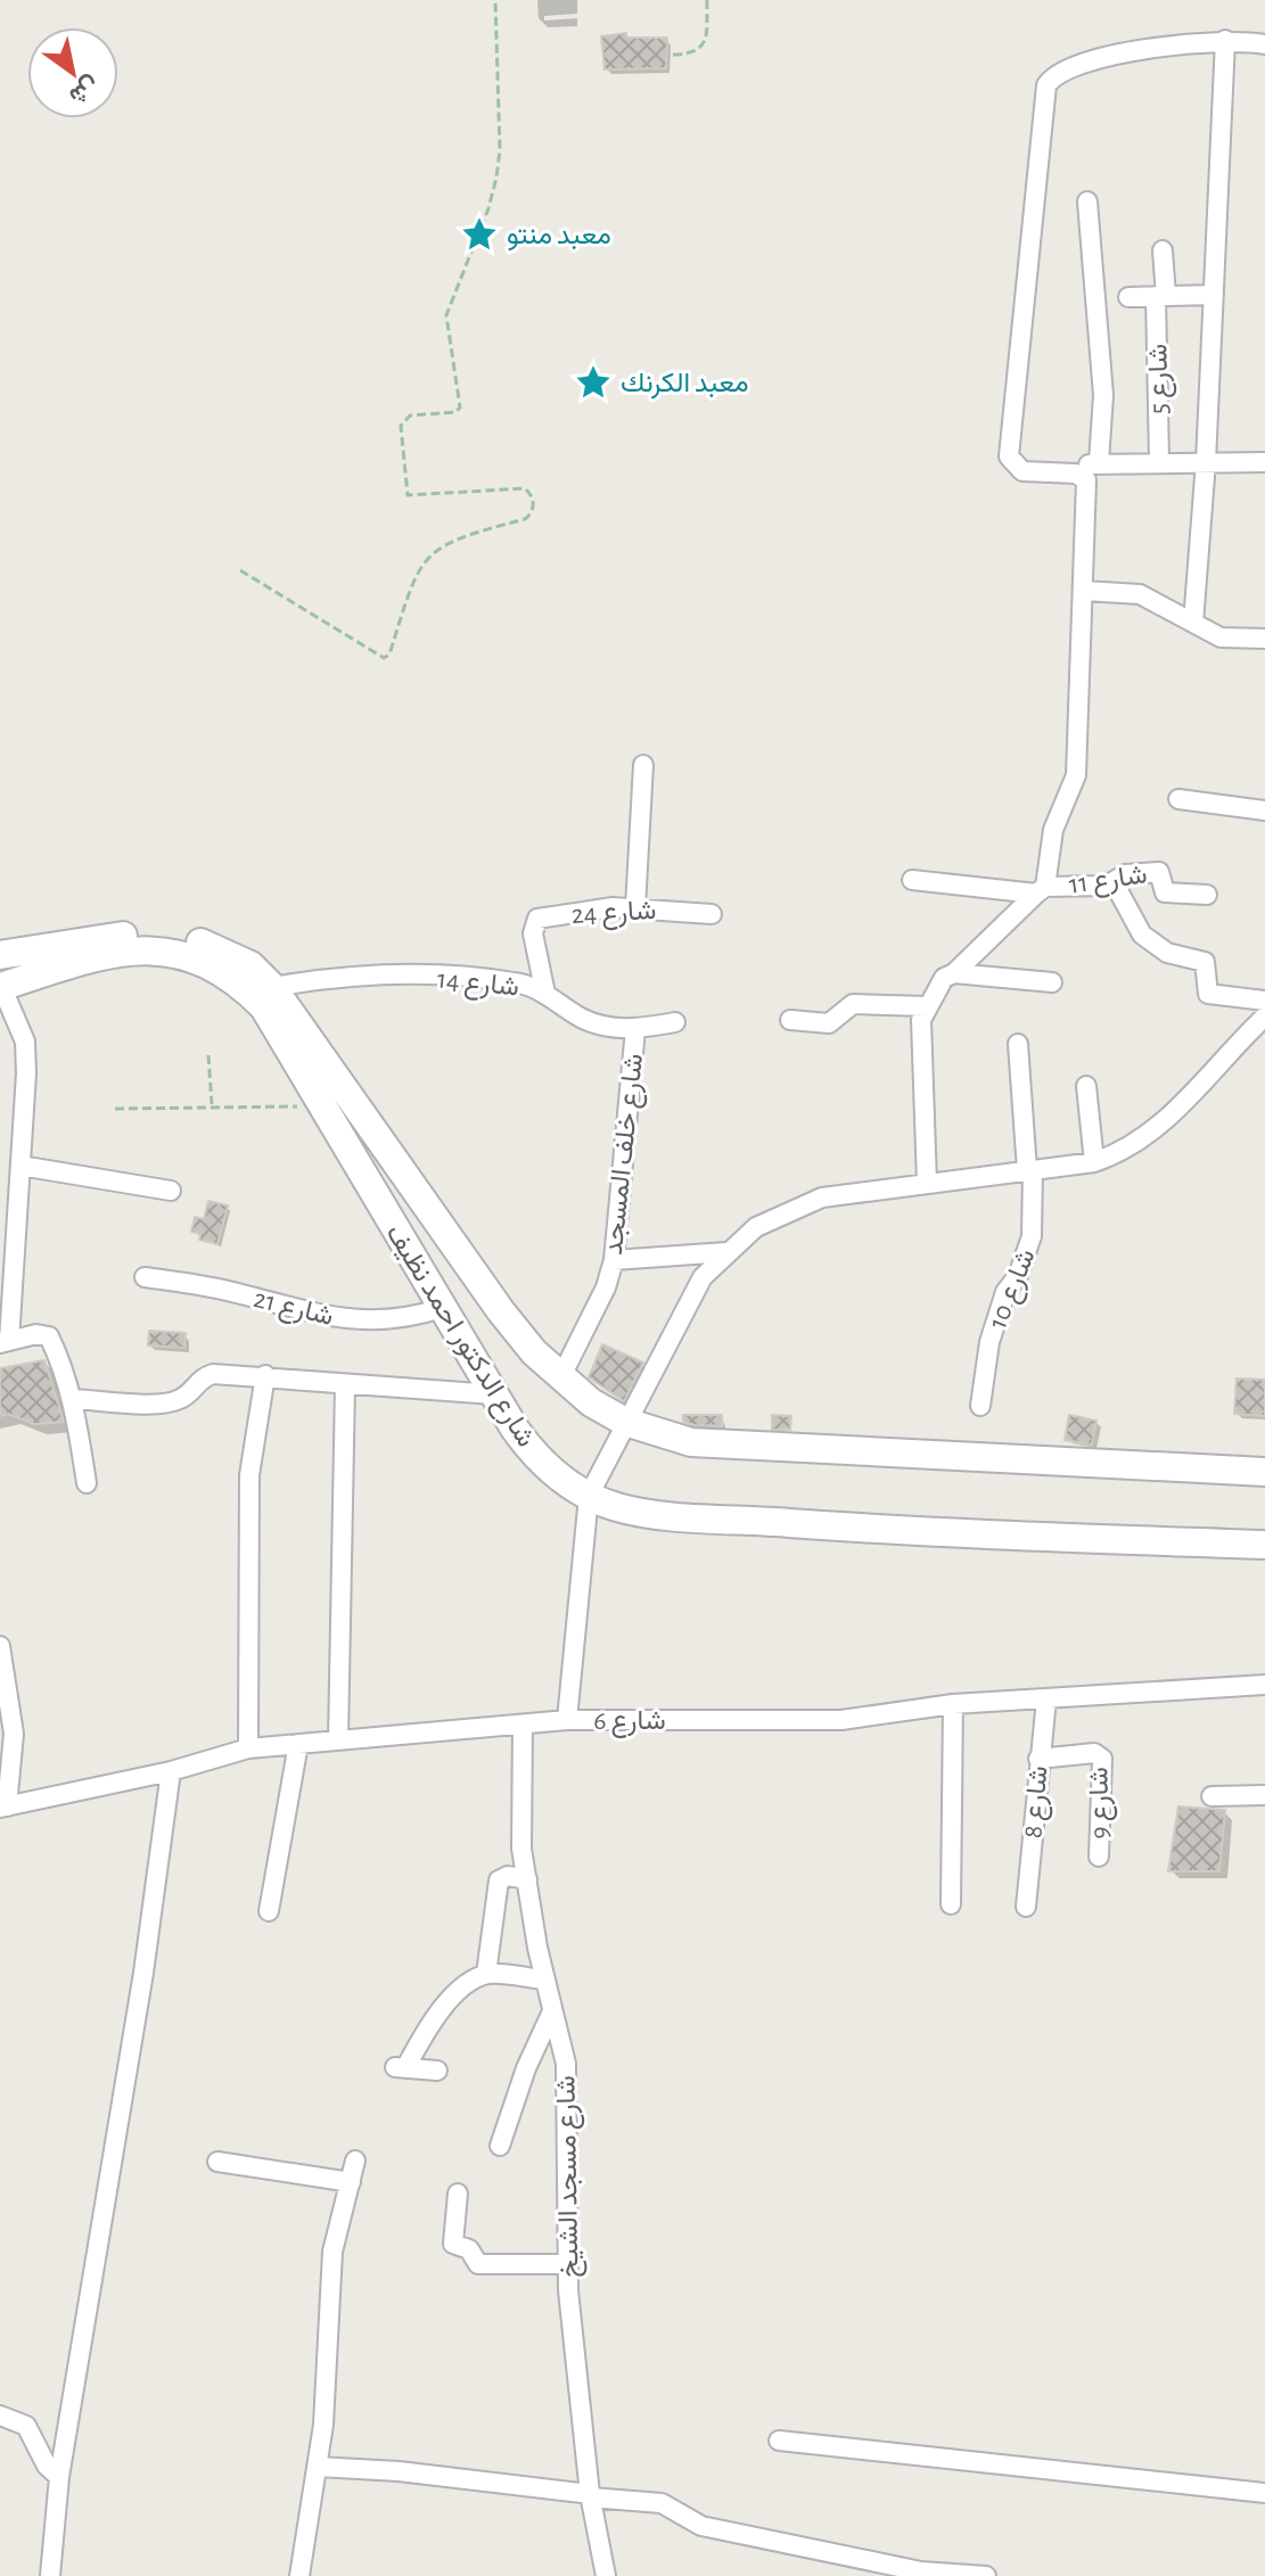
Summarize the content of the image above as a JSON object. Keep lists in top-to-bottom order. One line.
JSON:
{"streets":{"main road":["شارع الدكتور احمد نظيف"],"street":["شارع 5","شارع 11","شارع 24","شارع 14","شارع خلف المسجد","شارع 10","شارع 21","شارع 6","شارع 8","شارع 9","شارع مسجد الشيخ"]},"crossings":[["شارع 24","شارع 14"],["شارع 14","شارع خلف المسجد"],["شارع 14","شارع الدكتور احمد نظيف"],["شارع خلف المسجد","شارع الدكتور احمد نظيف"],["شارع 21","شارع الدكتور احمد نظيف"],["شارع 6","شارع 8"],["شارع 6","شارع مسجد الشيخ"],["شارع 8","شارع 9"]],"places":{"place":["معبد منتو","معبد الكرنك"]},"north":"bottom right"}
